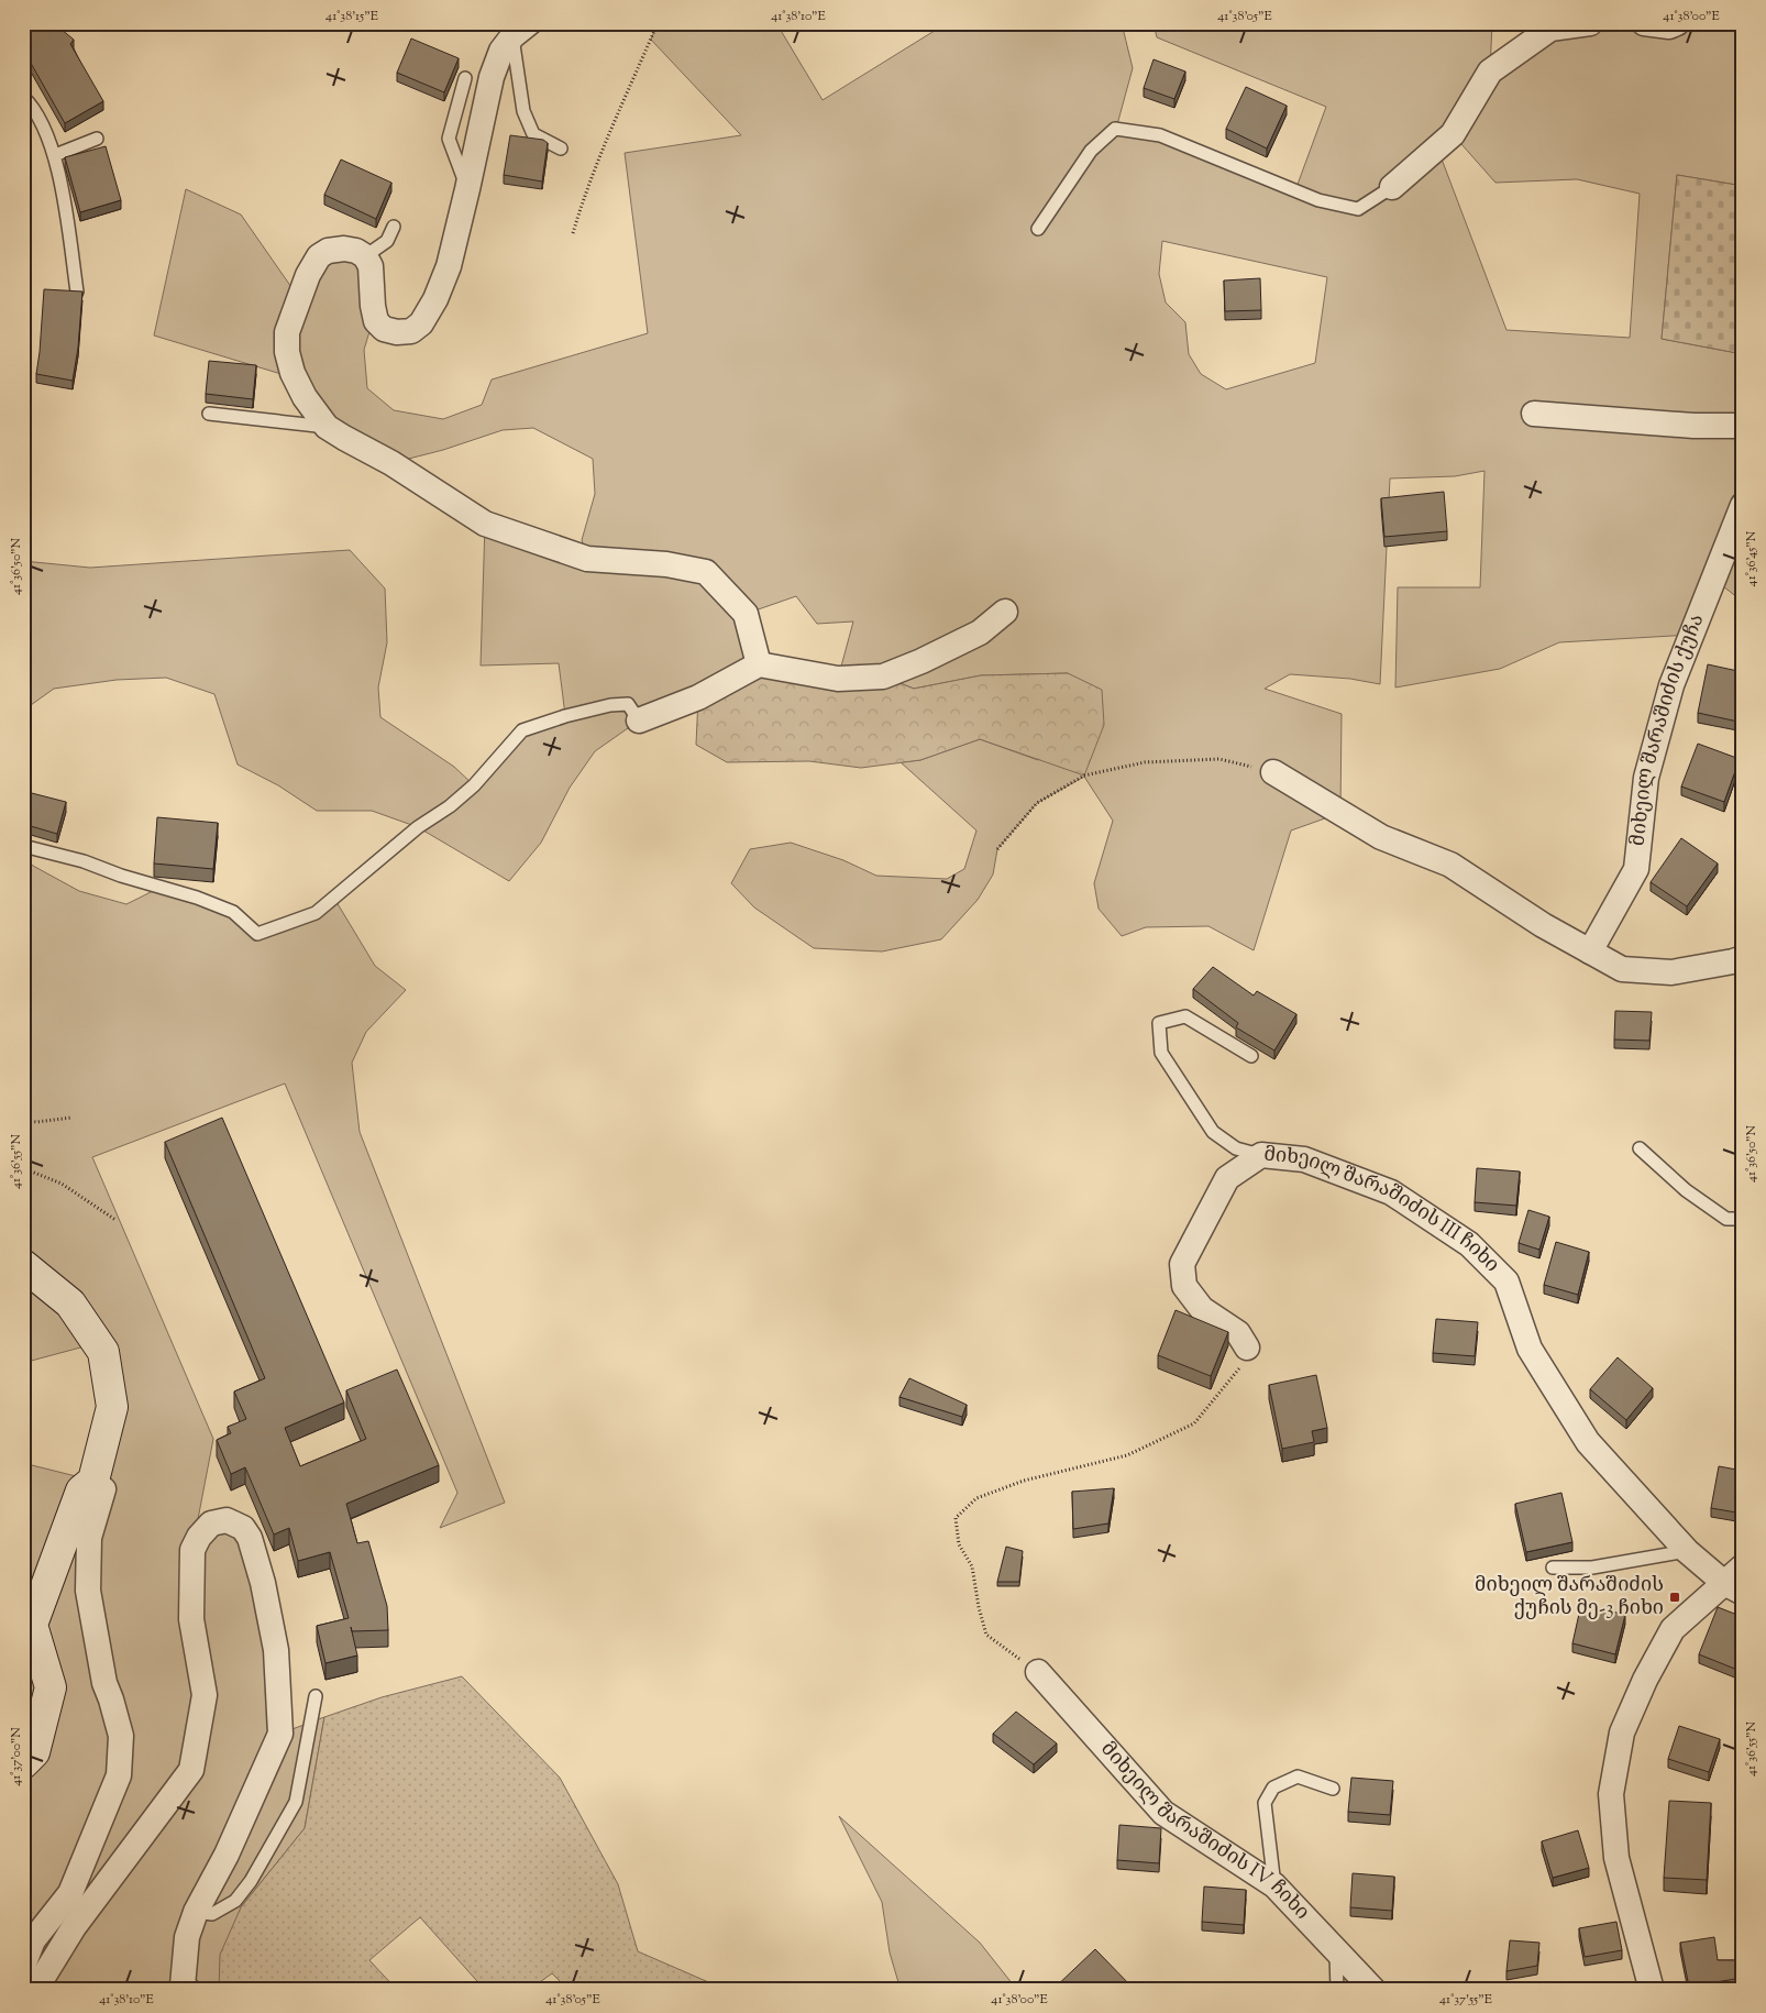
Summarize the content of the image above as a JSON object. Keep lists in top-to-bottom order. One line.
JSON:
{"streets":{"street":["მიხეილ შარაშიძის ქუჩა","მიხეილ შარაშიძის III ჩიხი","მიხეილ შარაშიძის IV ჩიხი"]},"places":{"transit":["მიხეილ შარაშიძის ქუჩის მე-3 ჩიხი"]},"coordinates":["41°38'15\"E","41°38'10\"E","41°38'05\"E","41°38'00\"E","41°36'45\"N","41°36'50\"N","41°36'55\"N","41°37'00\"N","41°37'55\"E"]}
